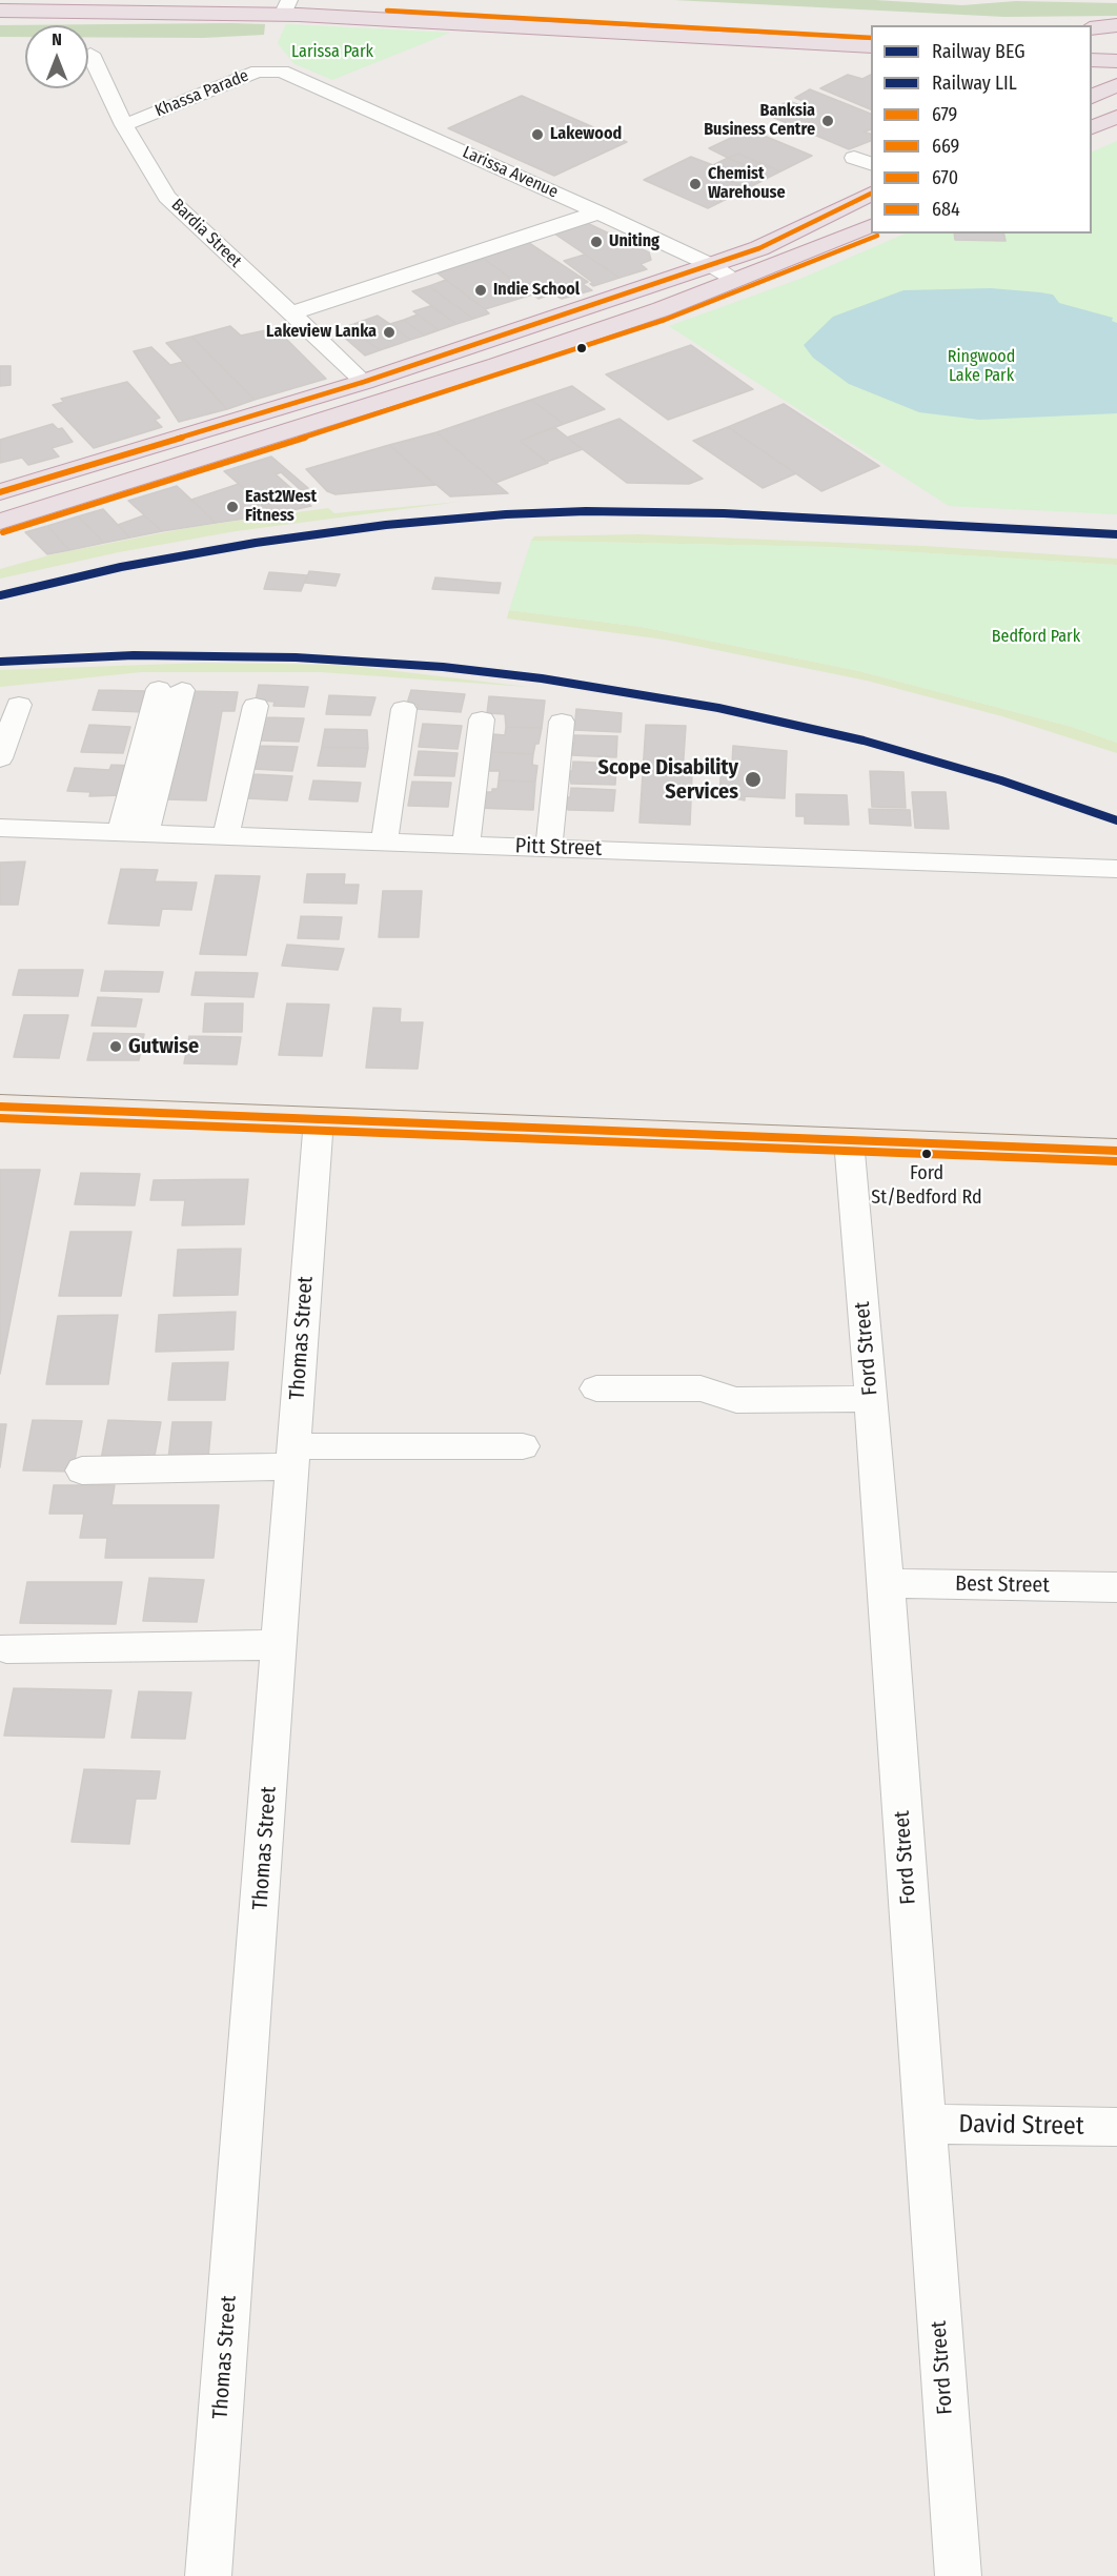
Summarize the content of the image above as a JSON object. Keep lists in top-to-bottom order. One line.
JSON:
{"streets":{"street":["Khassa Parade","Larissa Avenue","Bardia Street","Pitt Street","Thomas Street","Ford Street","Best Street","David Street"]},"crossings":[["Khassa Parade","Larissa Avenue"],["Khassa Parade","Bardia Street"],["Ford Street","Best Street"],["Ford Street","David Street"]],"parks":["Larissa Park","Ringwood Lake Park","Bedford Park"],"places":["Banksia Business Centre","Lakewood","Chemist Warehouse","Uniting","Indie School","Lakeview Lanka","East2West Fitness","Scope Disability Services","Gutwise","Ford St/Bedford Rd"],"lines":["transit line 684","transit line 670","rail line LIL","rail line BEG","transit line 679","transit line 669"],"legend":["Railway BEG","Railway LIL","679","669","670","684"],"north":"top"}
